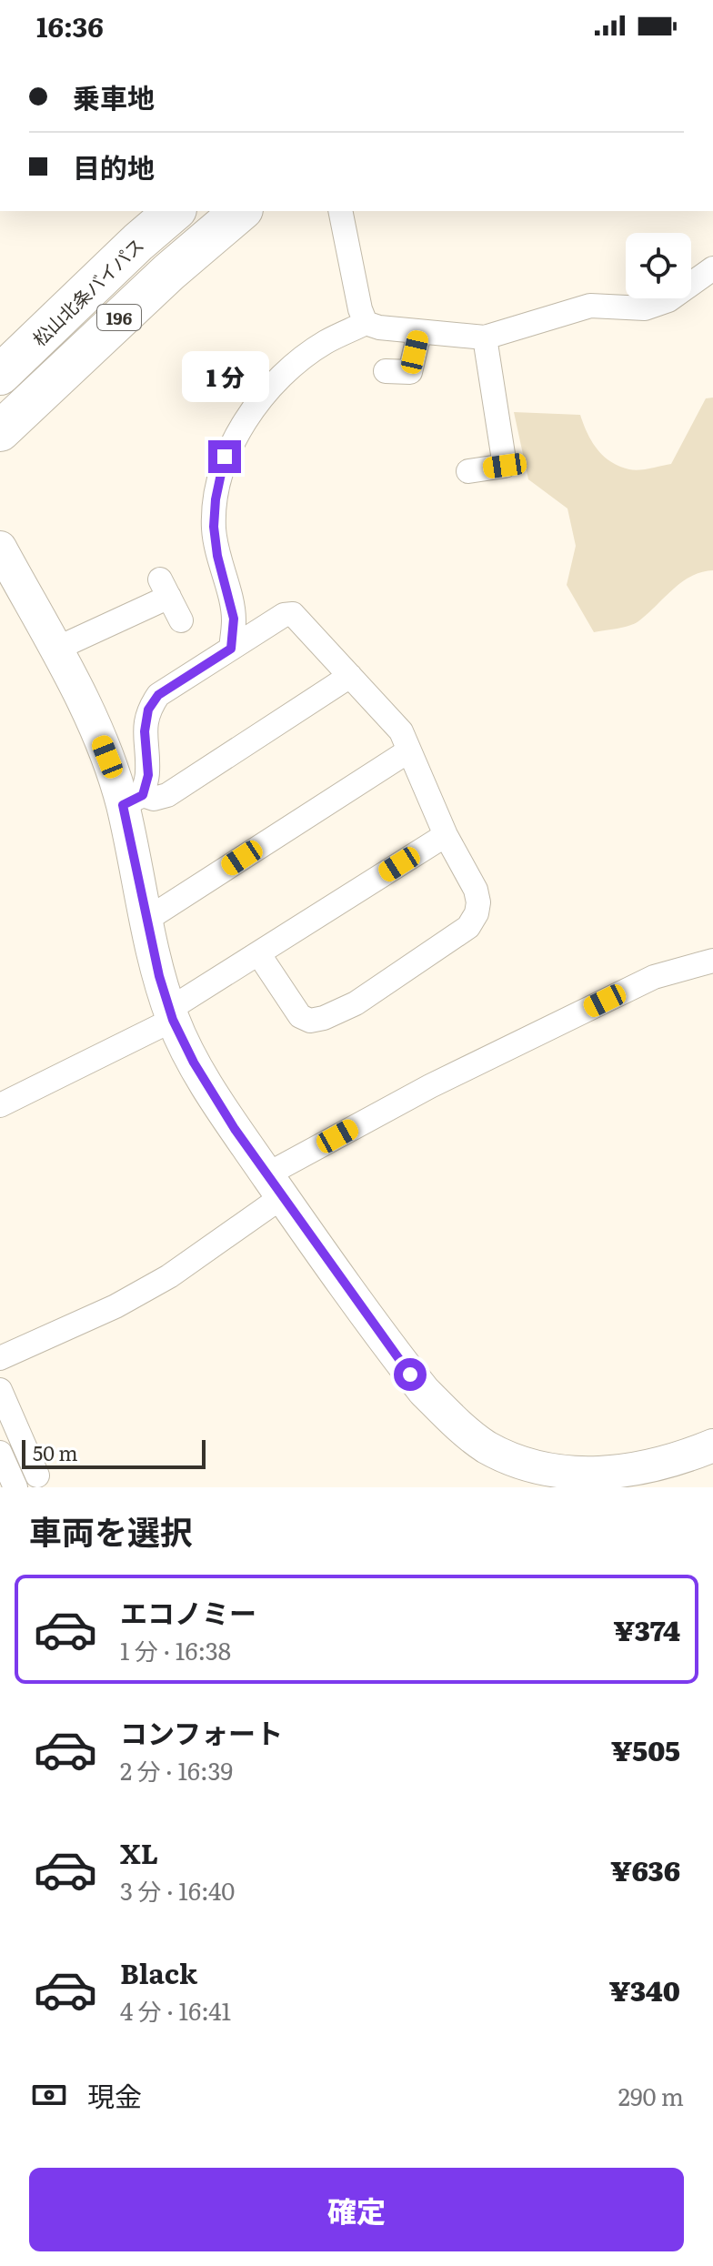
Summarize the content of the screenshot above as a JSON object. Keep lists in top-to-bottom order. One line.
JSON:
{"streets":{"highway":["松山北条バイパス","196"]},"scale_bar":"50 m","page":{"status":"16:36","banner":["乗車地","目的地"],"bubble":"1 分","scale":"50 m","heading":"車両を選択","list":[{"name":"エコノミー","note":"1 分 · 16:38","value":"¥374"},{"name":"コンフォート","note":"2 分 · 16:39","value":"¥505"},{"name":"XL","note":"3 分 · 16:40","value":"¥636"},{"name":"Black","note":"4 分 · 16:41","value":"¥340"}],"pay":["現金","290 m"],"buttons":"確定"}}
